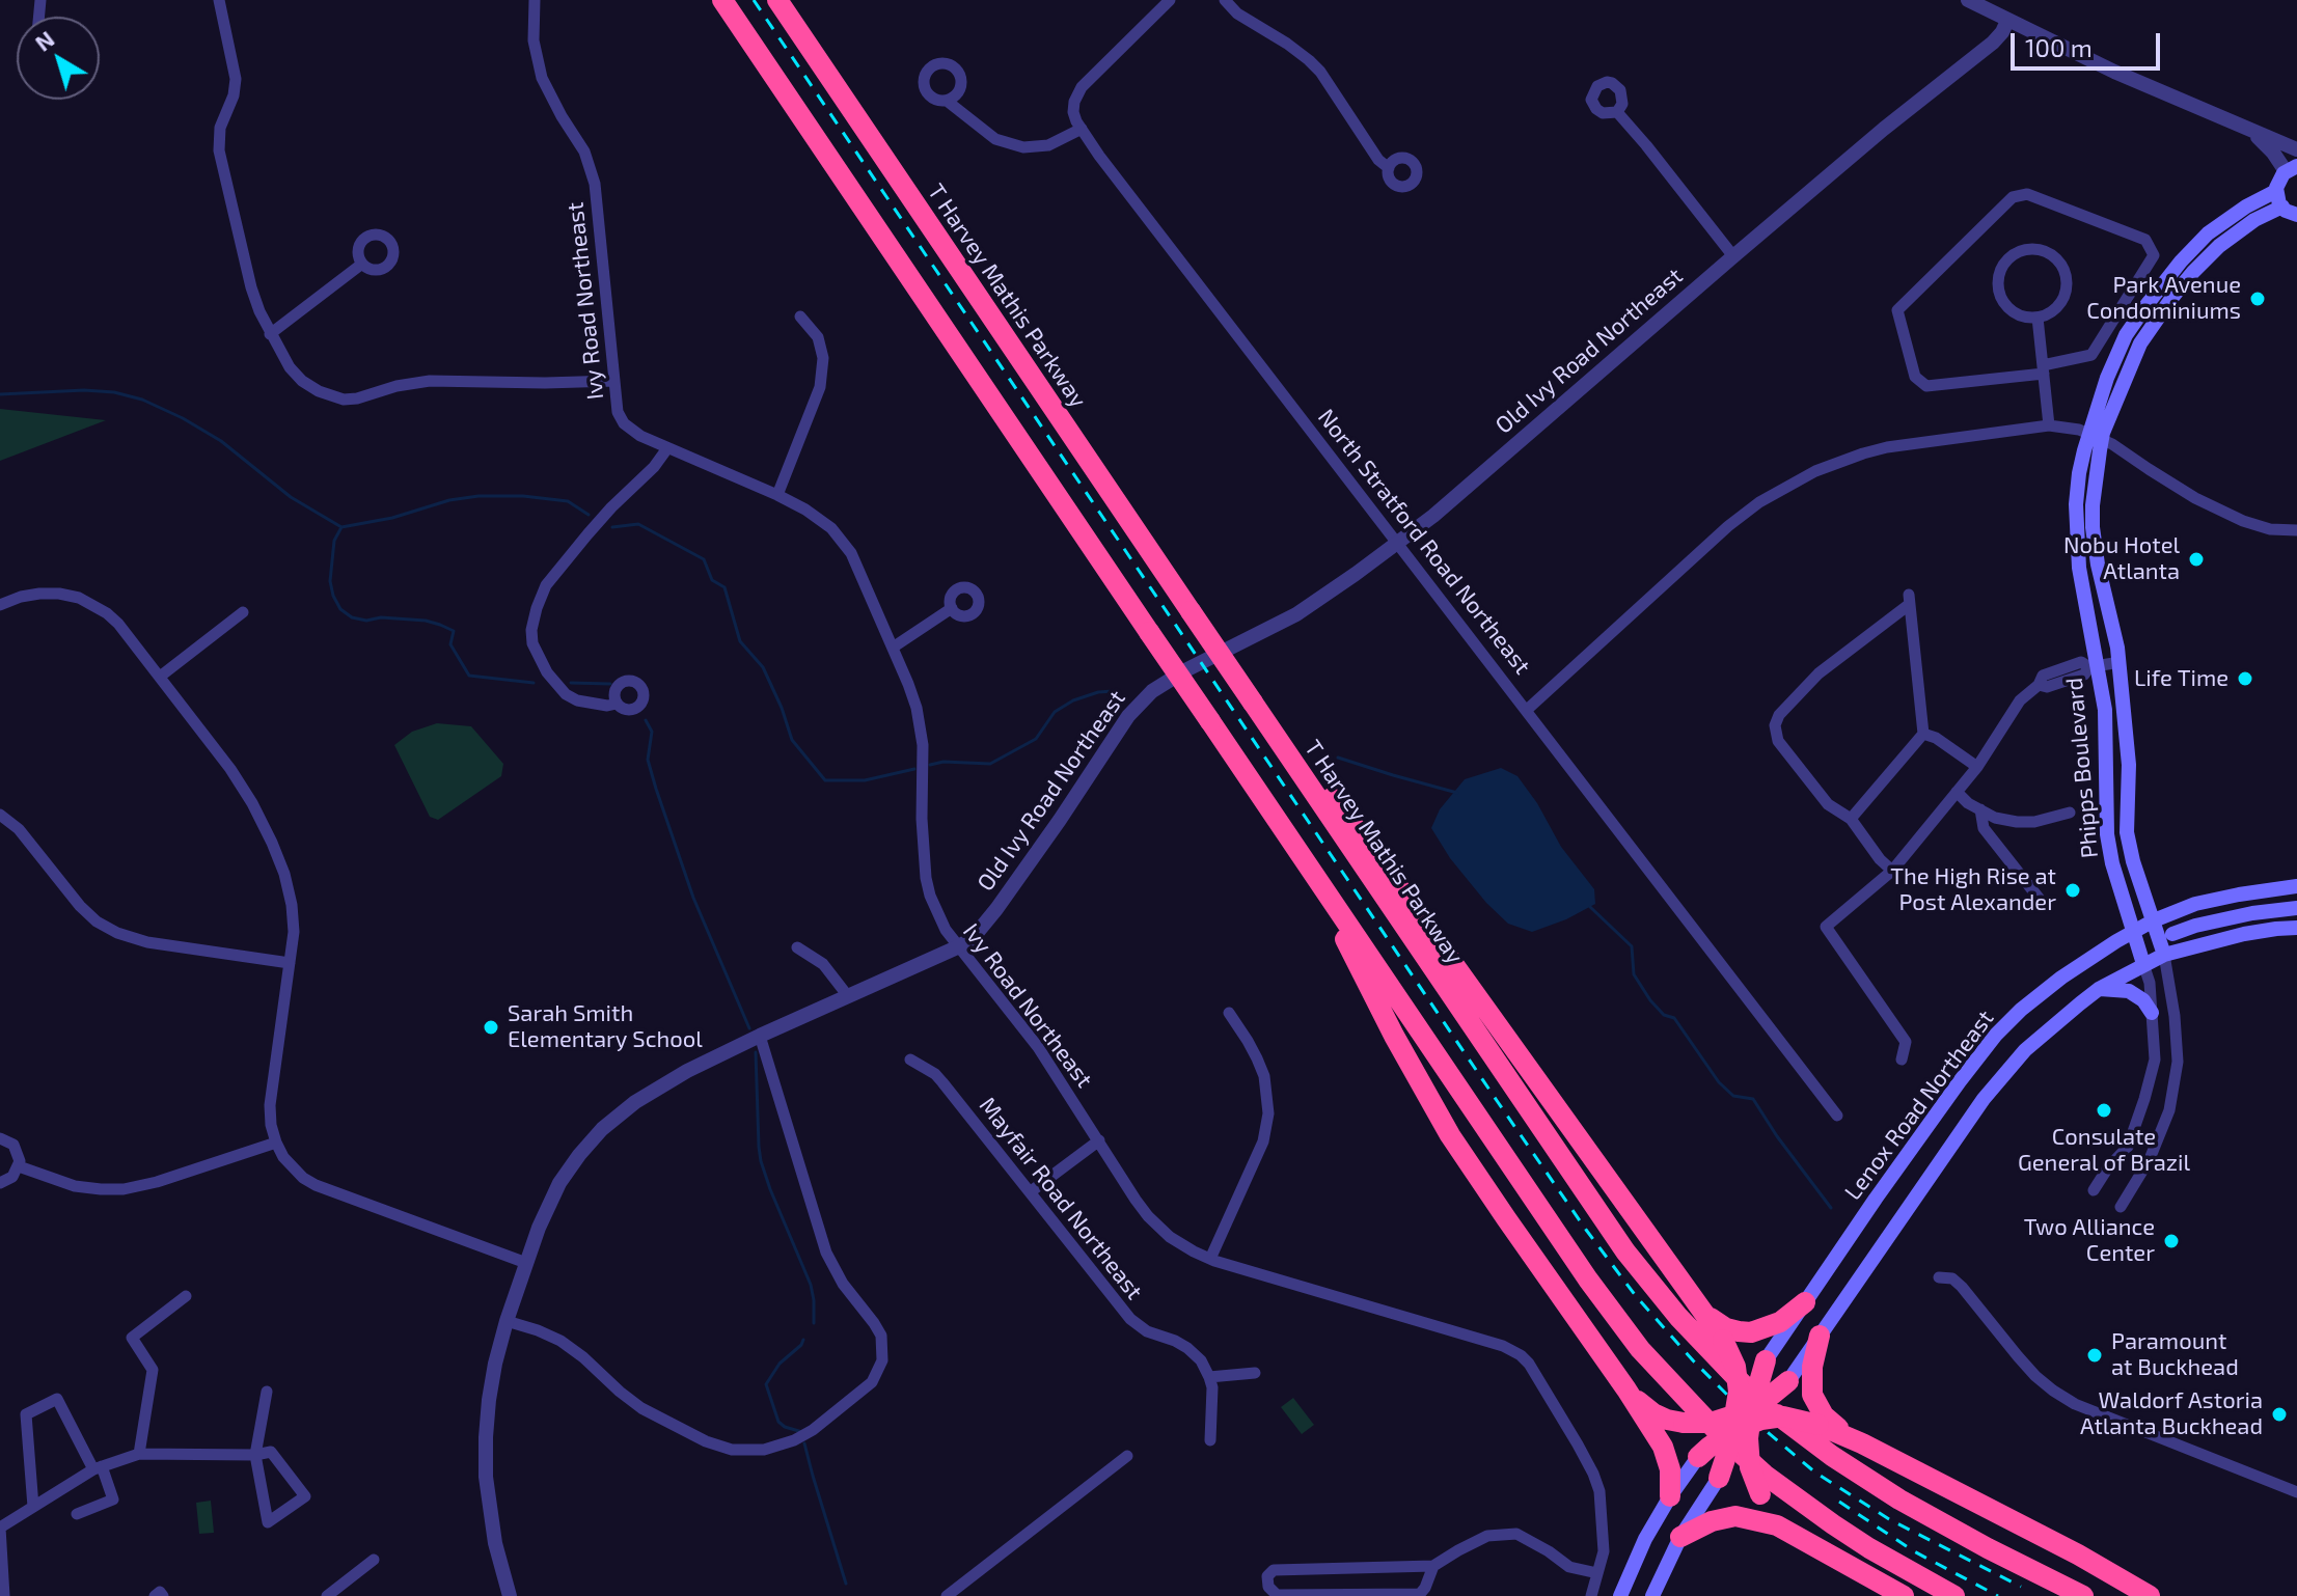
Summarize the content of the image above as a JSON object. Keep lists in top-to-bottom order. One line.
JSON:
{"streets":{"highway":["T Harvey Mathis Parkway"],"main road":["Phipps Boulevard","Lenox Road Northeast"],"street":["Ivy Road Northeast","Old Ivy Road Northeast","North Stratford Road Northeast","Mayfair Road Northeast"]},"crossings":[["Ivy Road Northeast","Old Ivy Road Northeast"],["Old Ivy Road Northeast","North Stratford Road Northeast"],["Phipps Boulevard","Lenox Road Northeast"]],"places":["Park Avenue Condominiums","Nobu Hotel Atlanta","Life Time","The High Rise at Post Alexander","Sarah Smith Elementary School","Consulate General of Brazil","Two Alliance Center","Paramount at Buckhead","Waldorf Astoria Atlanta Buckhead"],"scale_bar":"100 m","north":"top left"}
